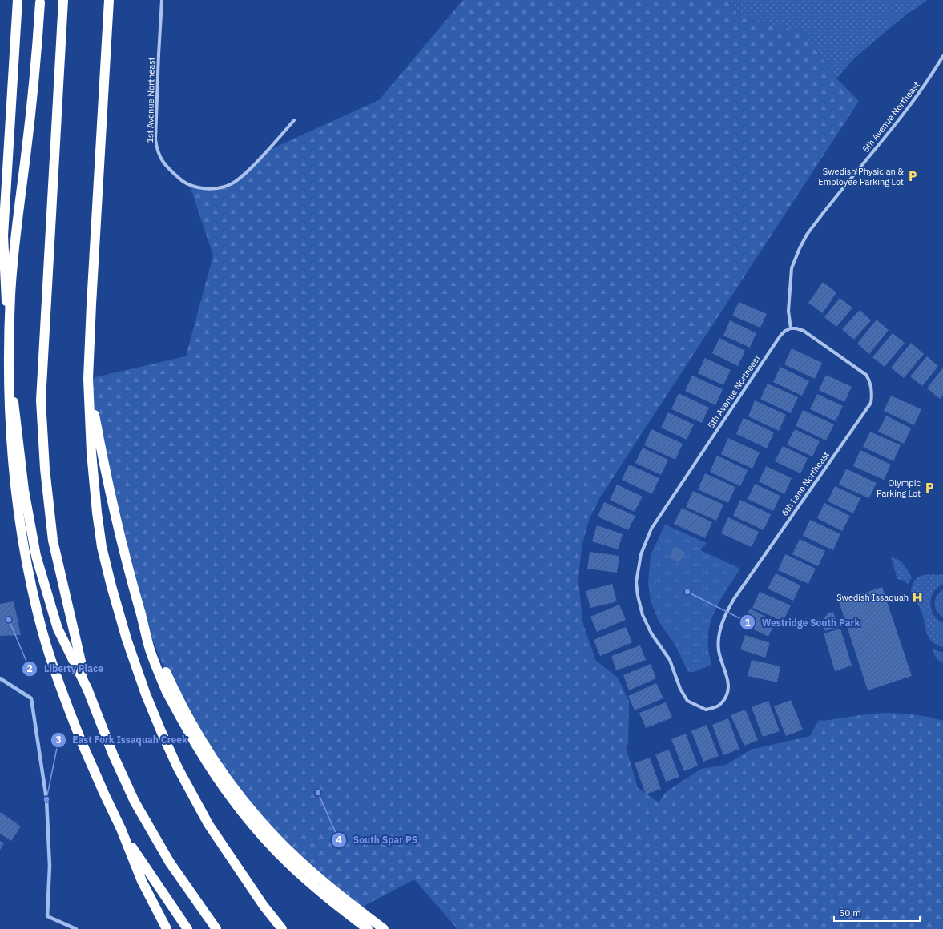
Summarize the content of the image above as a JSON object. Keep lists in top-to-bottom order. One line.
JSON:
{"streets":{"street":["1st Avenue Northeast","5th Avenue Northeast","6th Lane Northeast"]},"crossings":[["5th Avenue Northeast","6th Lane Northeast"]],"places":{"parking":["Swedish Physician & Employee Parking Lot","Olympic Parking Lot"],"other":["Westridge South Park","Liberty Place","South Spar PS","East Fork Issaquah Creek"],"hospital":["Swedish Issaquah"]},"scale_bar":"50 m"}
